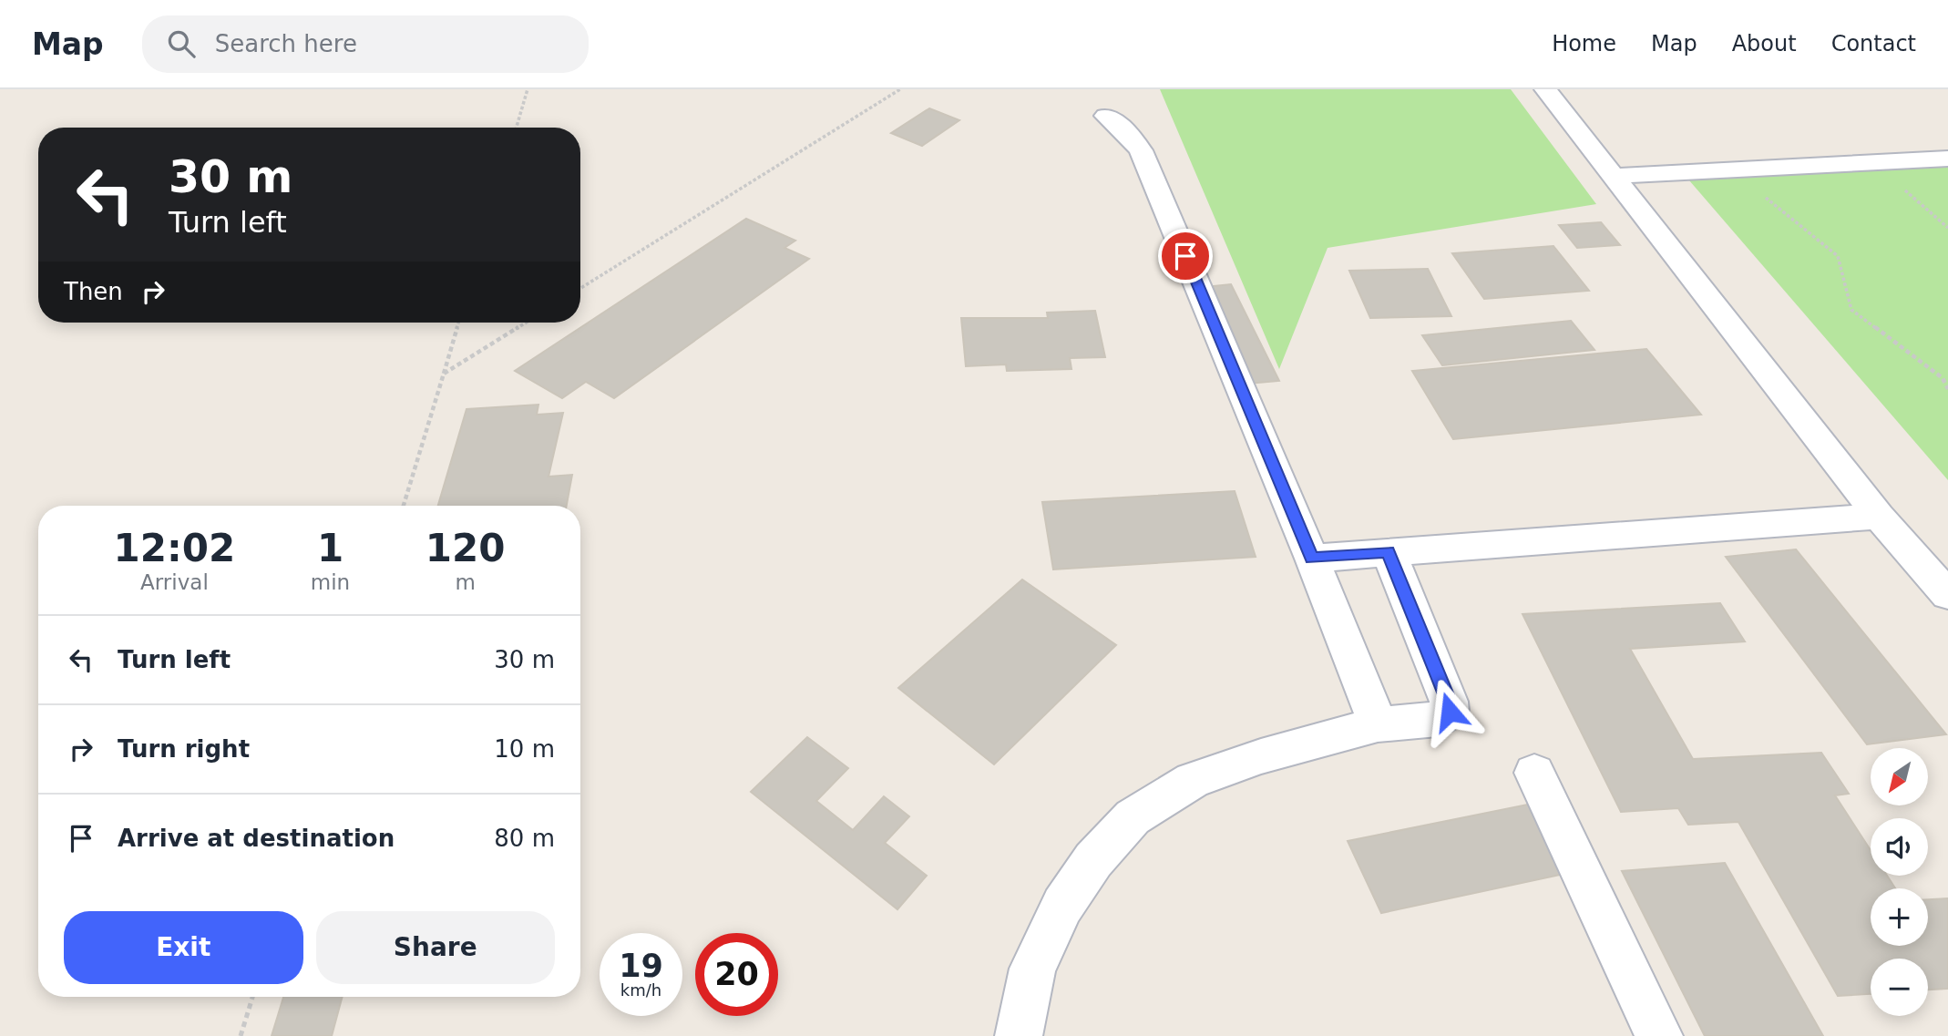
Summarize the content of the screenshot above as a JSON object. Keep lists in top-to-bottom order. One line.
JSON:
{"north":"bottom left","page":{"header":"Map","search":"Search here","nav":["Home","Map","About","Contact"],"turn":["30 m","Turn left"],"then":"Then","eta":["12:02","Arrival","1","min","120","m"],"list":[{"name":"Turn left","value":"30 m"},{"name":"Turn right","value":"10 m"},{"name":"Arrive at destination","value":"80 m"}],"map_buttons":["+","−"],"buttons":["Exit","Share"],"speed":"19 km/h","limit":"20"}}
